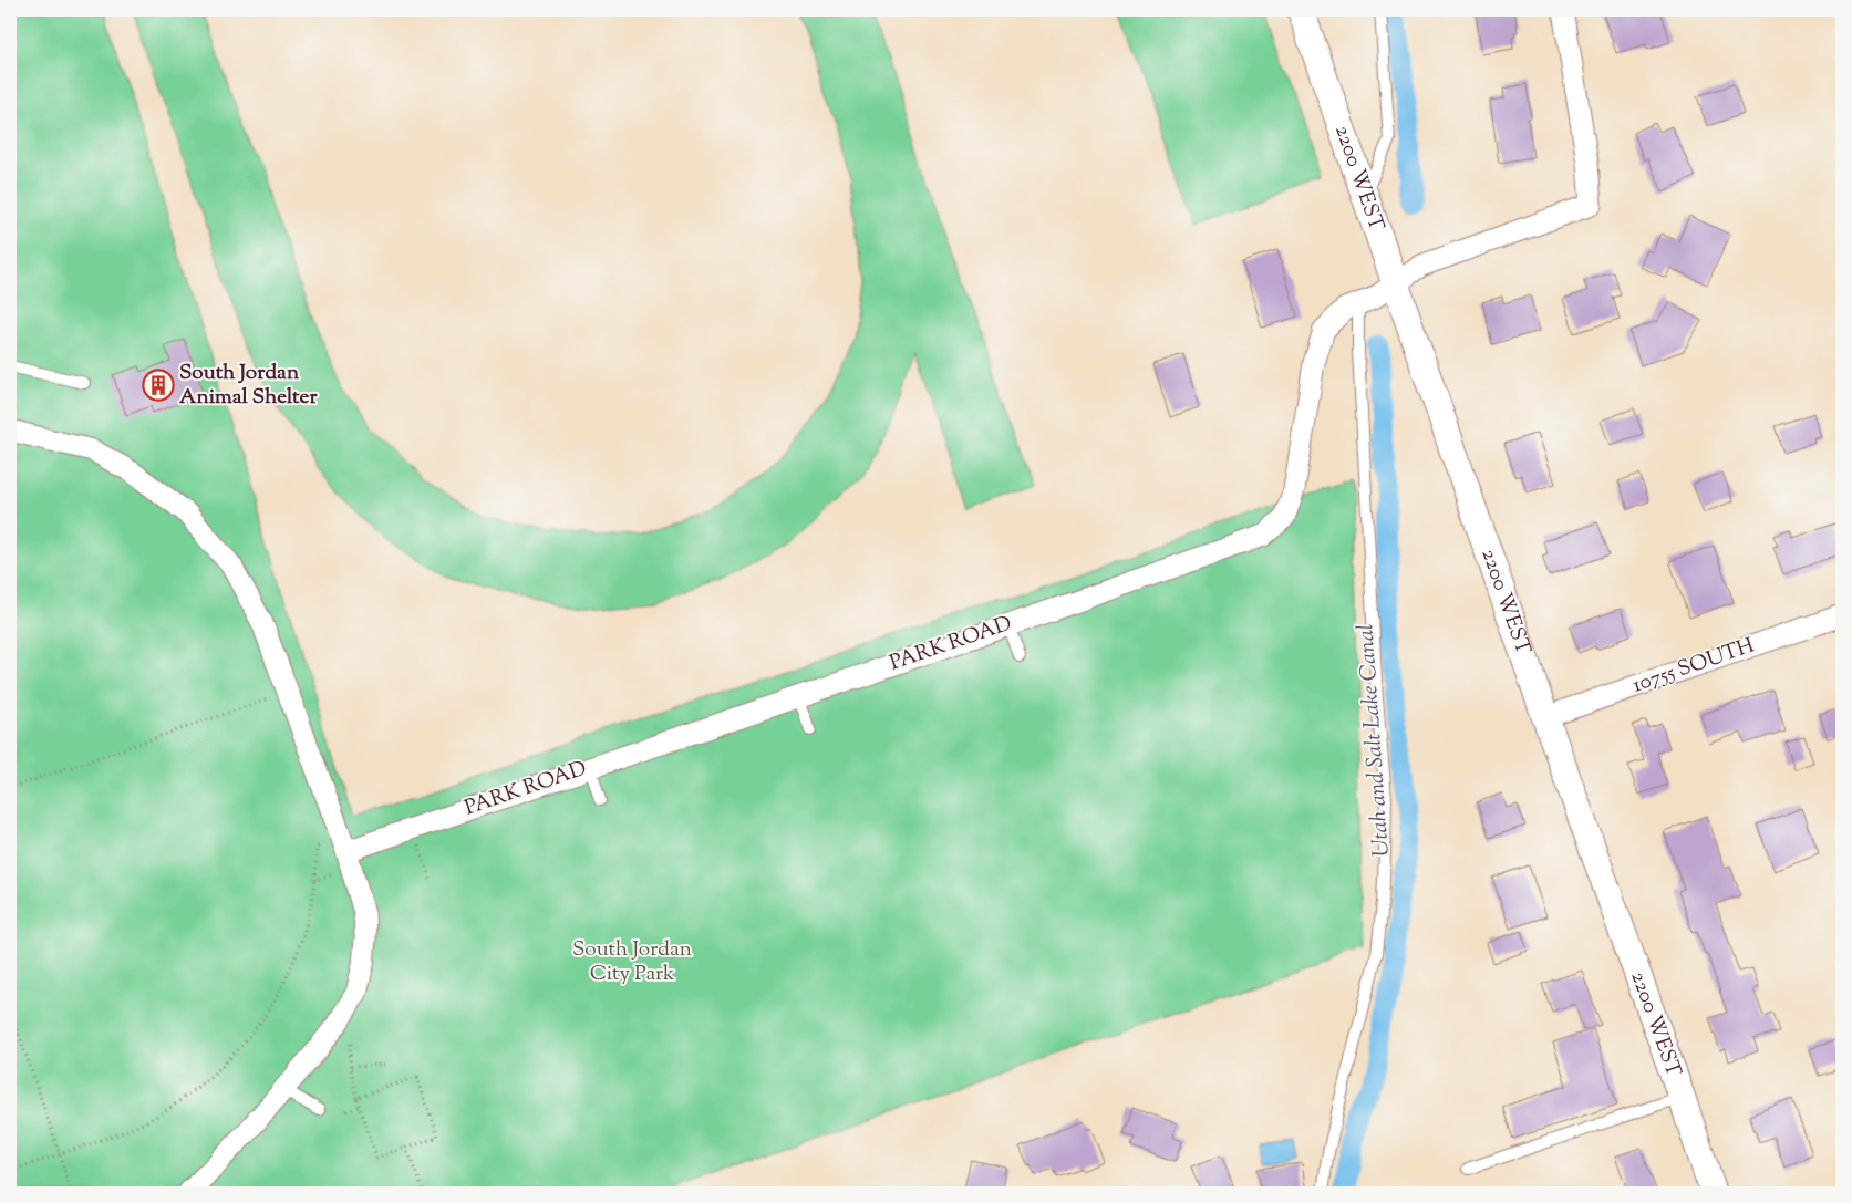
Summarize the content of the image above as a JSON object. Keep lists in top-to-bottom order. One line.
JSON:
{"streets":{"street":["2200 WEST","PARK ROAD","10755 SOUTH"]},"crossings":[["2200 WEST","PARK ROAD"],["2200 WEST","10755 SOUTH"]],"water":["Utah and Salt Lake Canal"],"parks":["South Jordan City Park"],"places":{"building":["South Jordan Animal Shelter"]}}
